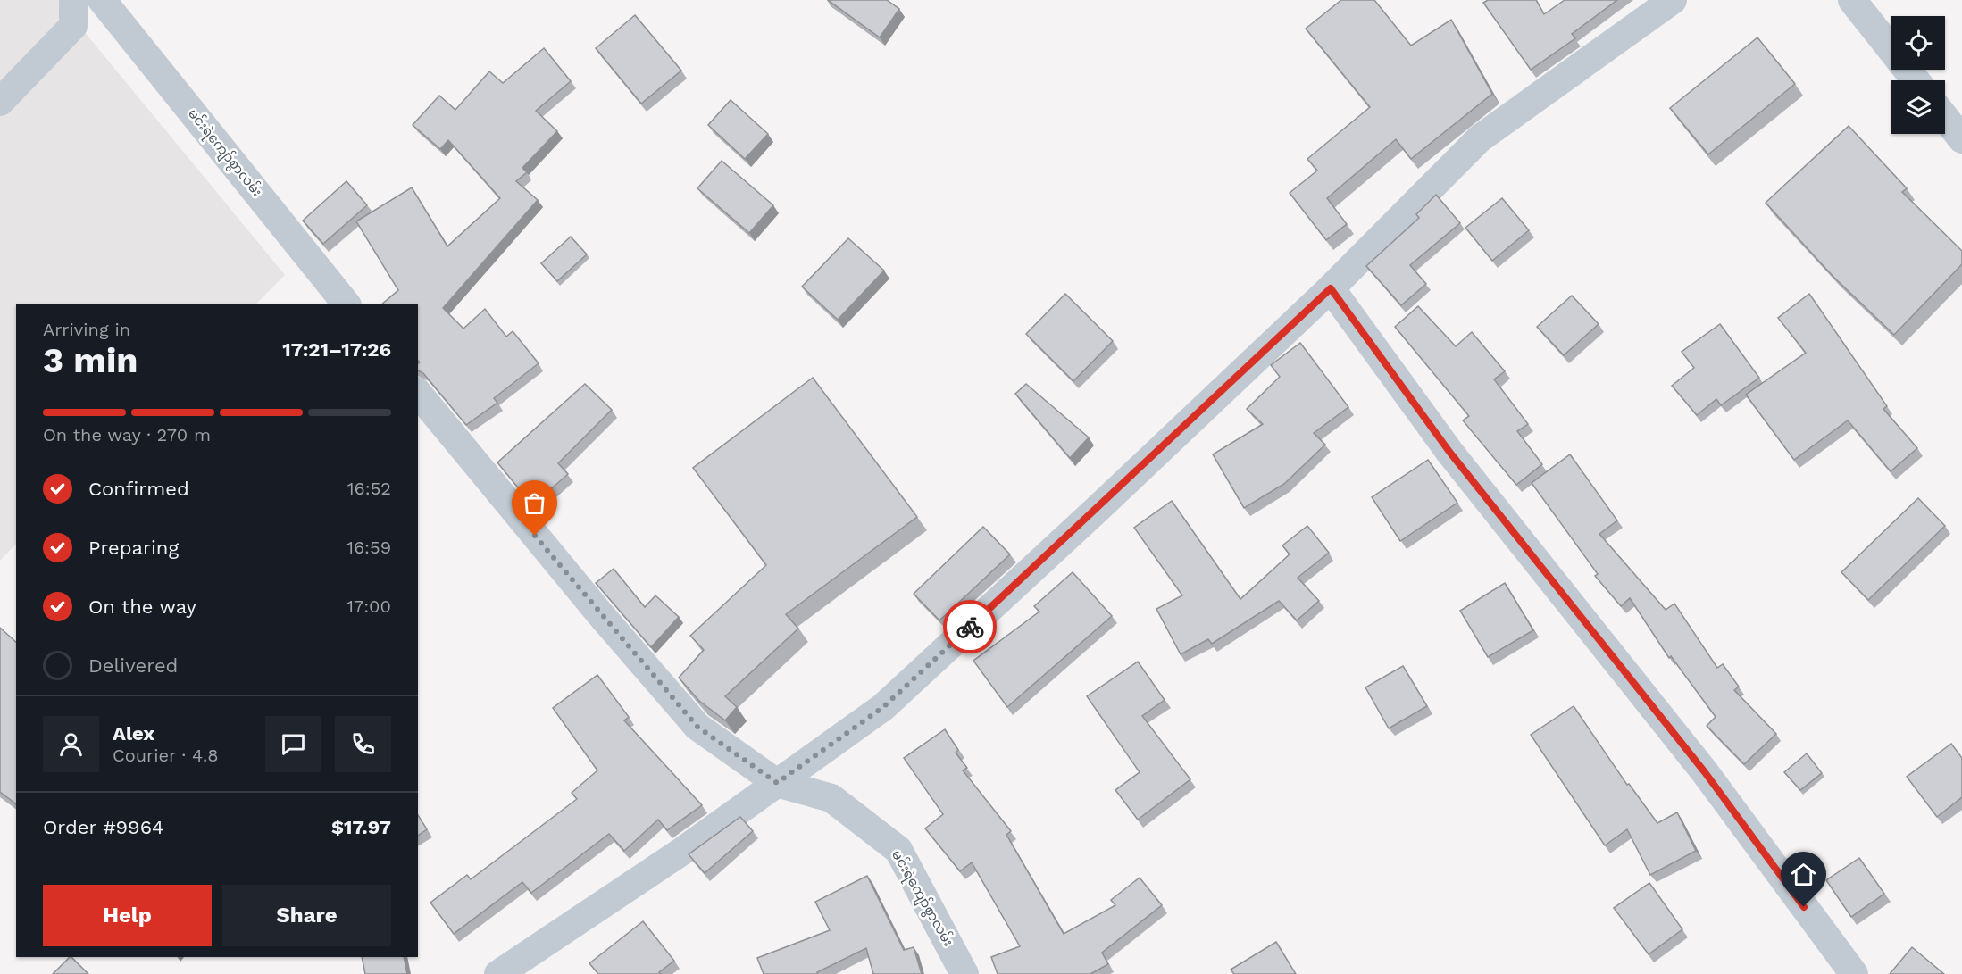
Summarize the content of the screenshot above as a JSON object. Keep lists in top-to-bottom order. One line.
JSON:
{"streets":{"street":["မင်းရဲကျော်စွာလမ်း"]},"page":{"heading":["3 min","Arriving in","17:21–17:26"],"panel":["Alex","Courier · 4.8","Order #9964","$17.97"],"bar":"On the way · 270 m","list":[["Confirmed","16:52"],["Preparing","16:59"],["On the way","17:00"],"Delivered"],"buttons":["Help","Share"]}}
